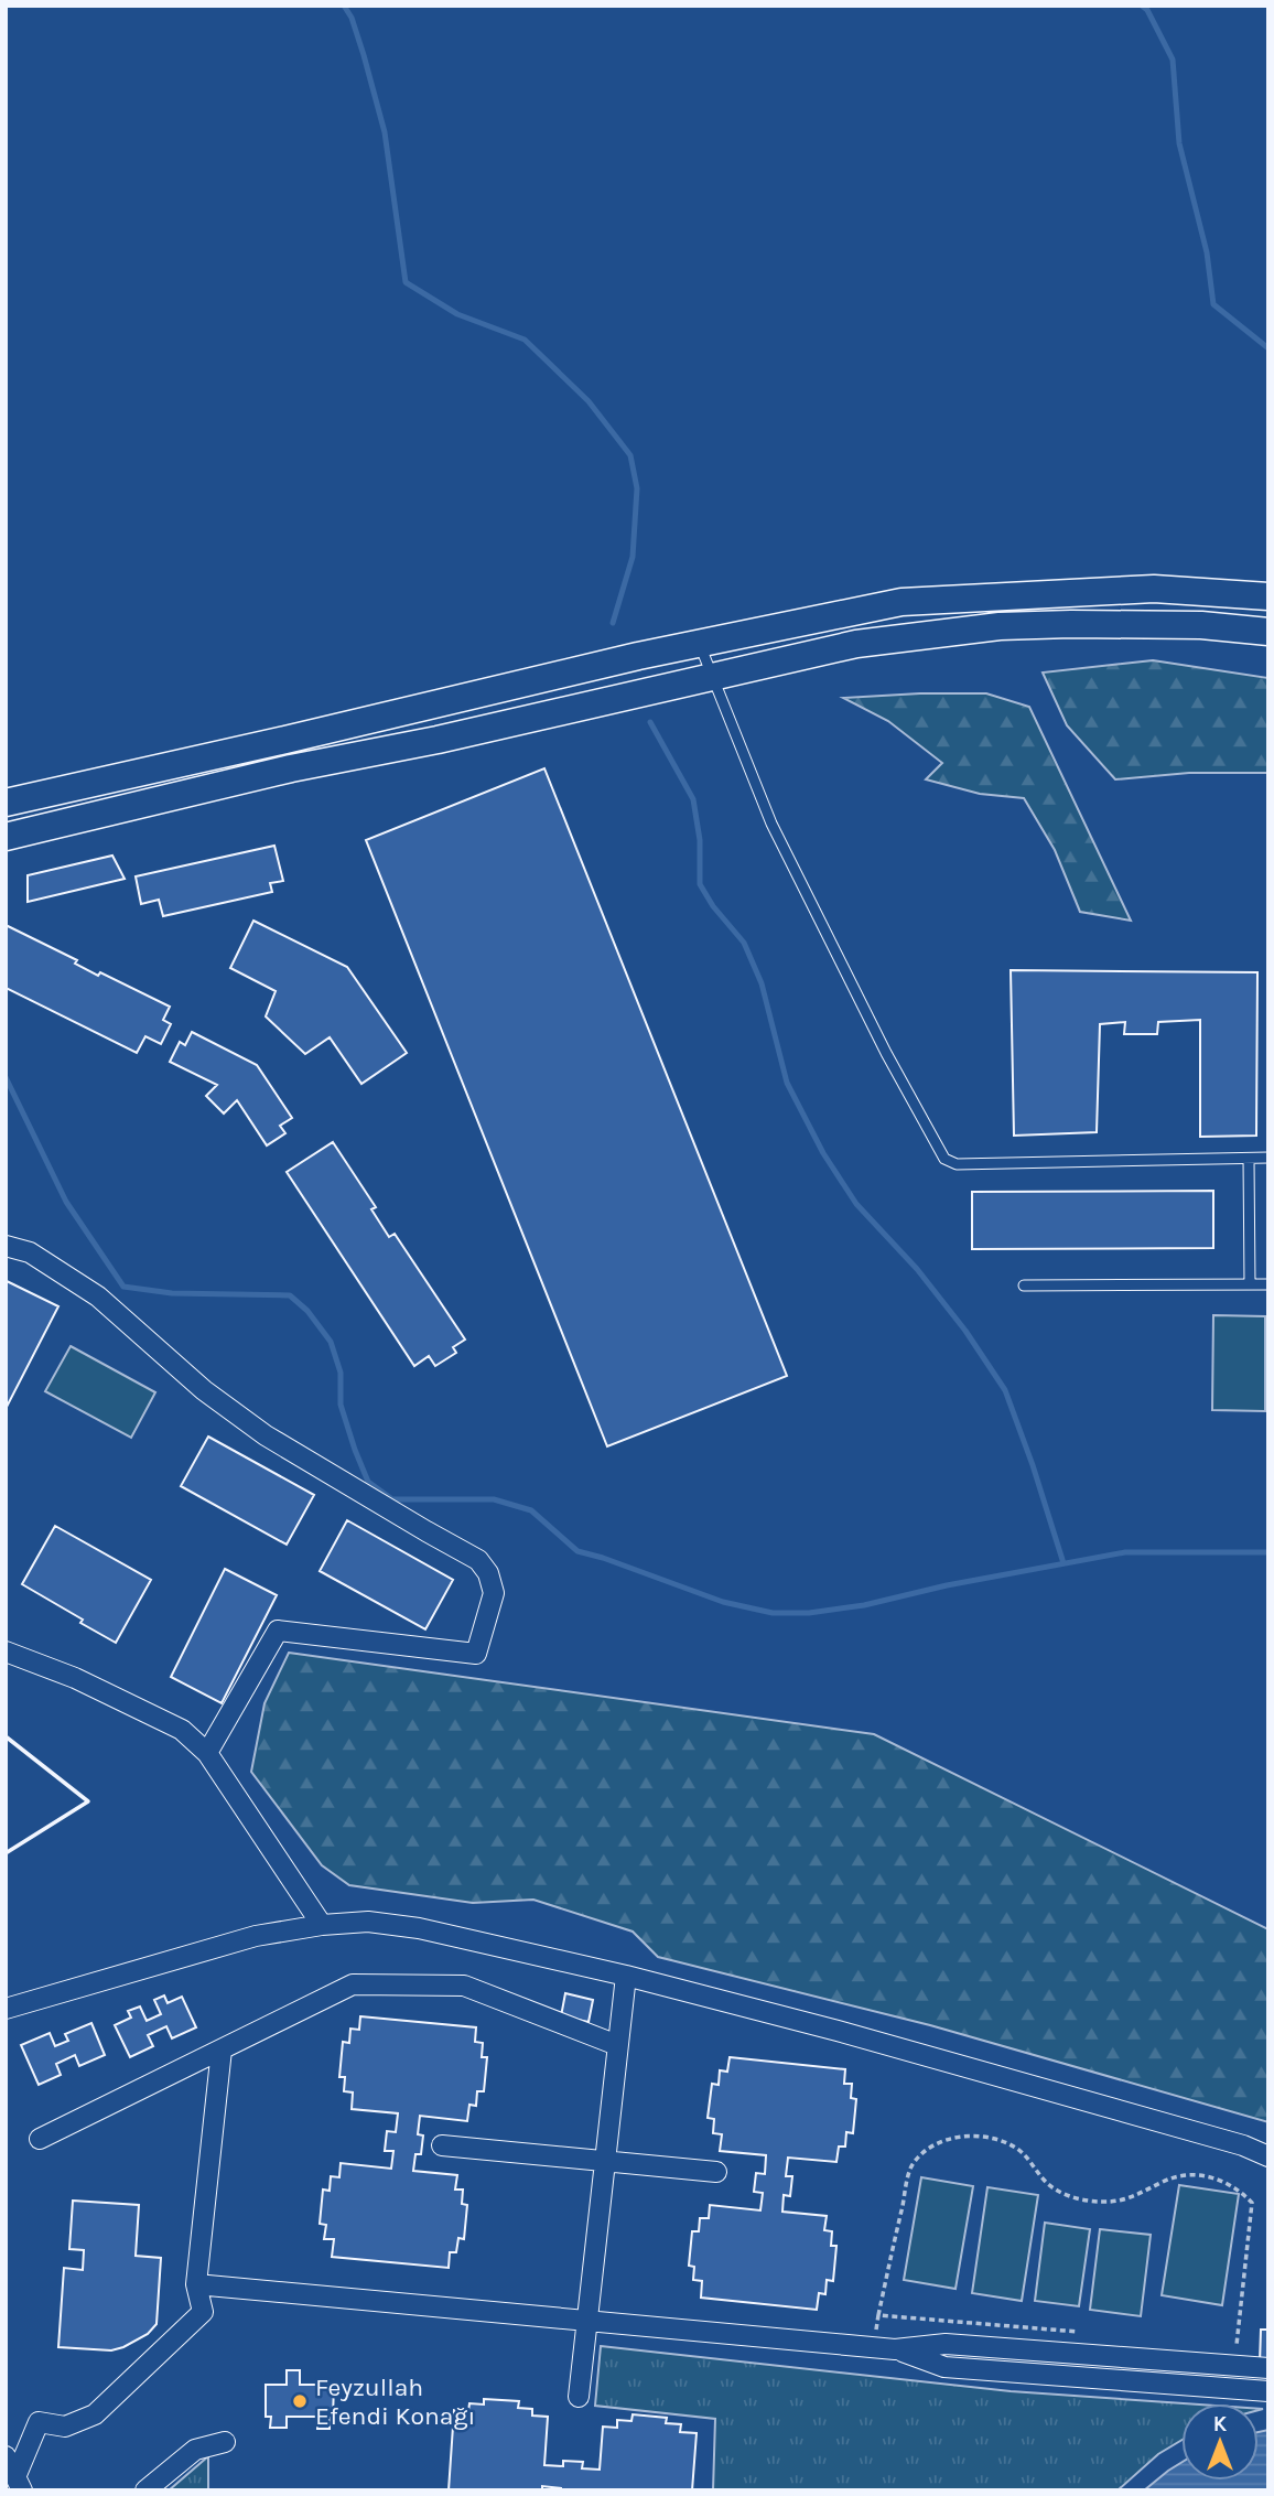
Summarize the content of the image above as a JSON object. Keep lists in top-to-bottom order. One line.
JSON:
{"places":["Feyzullah Efendi Konağı"],"north":"top"}
